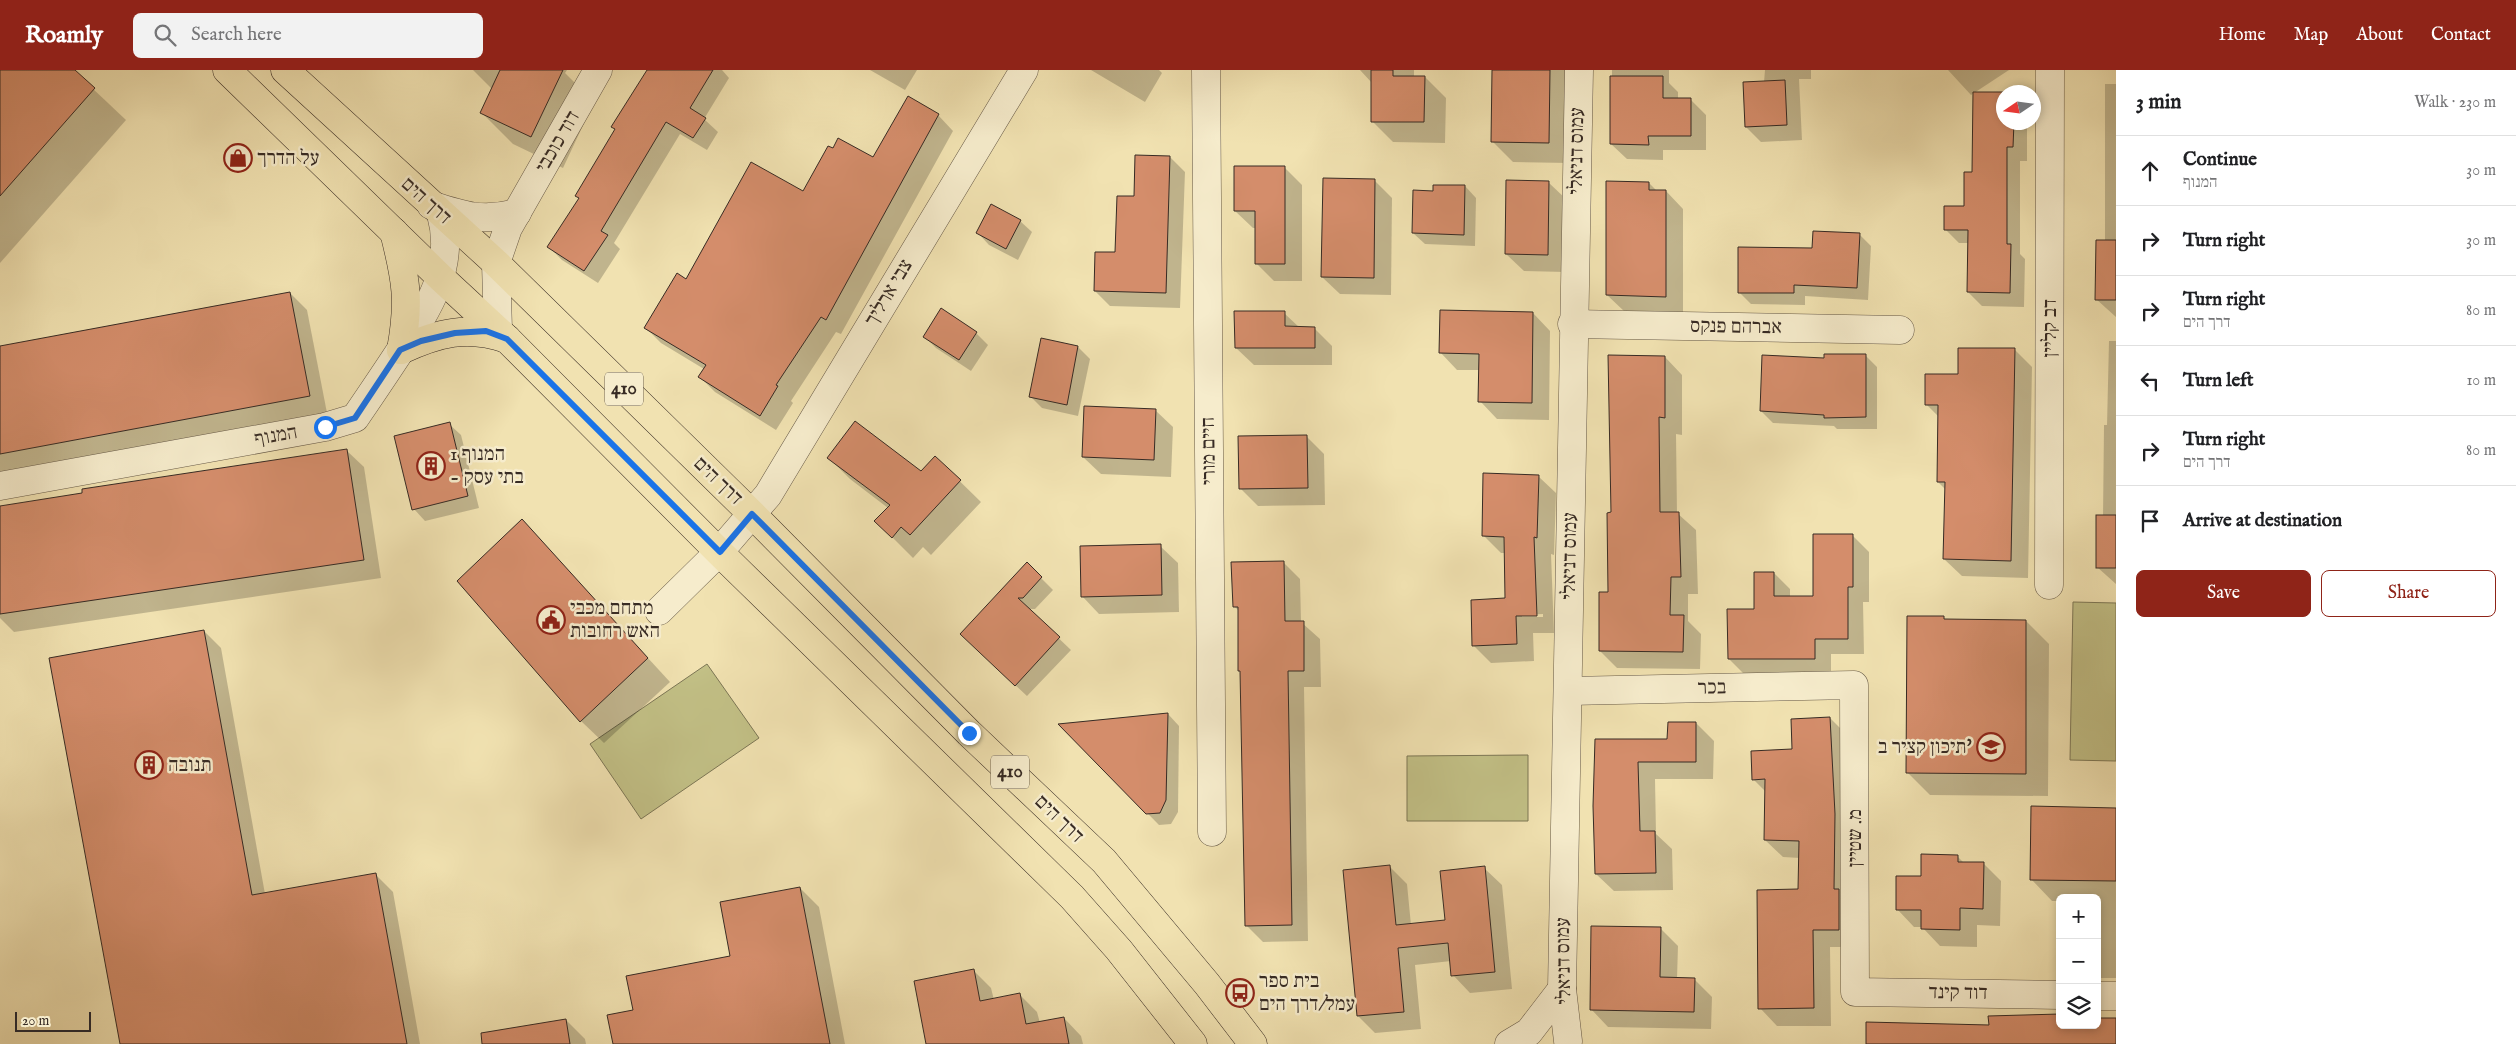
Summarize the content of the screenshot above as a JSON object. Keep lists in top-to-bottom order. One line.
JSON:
{"streets":{"main road":["דרך הים","410"],"street":["דוד כוכבי","עמוס דניאלי","צבי ארליך","אברהם פנקס","דב קליין","המנוף","חיים מורי","בכר","מ. שטיין","דוד קינד"]},"crossings":[["דוד כוכבי","דרך הים"],["דוד כוכבי","410"],["עמוס דניאלי","אברהם פנקס"],["עמוס דניאלי","בכר"],["דרך הים","צבי ארליך"],["דרך הים","המנוף"],["צבי ארליך","410"],["410","המנוף"],["בכר","מ. שטיין"],["מ. שטיין","דוד קינד"]],"places":{"shop":["על הדרך"],"building":["המנוף 1 - בתי עסק","תנובה"],"public building":["מתחם מכבי האש רחובות"],"school or university":["תיכון קציר ב'"],"bus stop":["בית ספר עמל/דרך הים"]},"scale_bar":"20 m","north":"left","page":{"header":"Roamly","search":"Search here","nav":["Home","Map","About","Contact"],"heading":["3 min","Walk · 230 m"],"list":[["Continue","המנוף","30 m"],["Turn right","30 m"],["Turn right","דרך הים","80 m"],["Turn left","10 m"],["Turn right","דרך הים","80 m"],"Arrive at destination"],"buttons":["Save","Share"],"map_buttons":["+","−"],"scale":"20 m"}}
